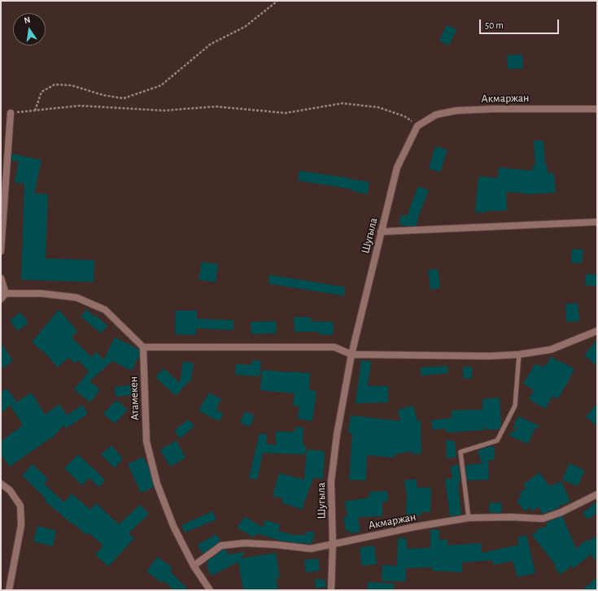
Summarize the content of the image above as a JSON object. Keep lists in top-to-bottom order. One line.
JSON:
{"streets":{"street":["Акмаржан","Шугыла","Атамекен"]},"crossings":[["Акмаржан","Шугыла"],["Акмаржан","Атамекен"]],"scale_bar":"50 m","north":"top"}
